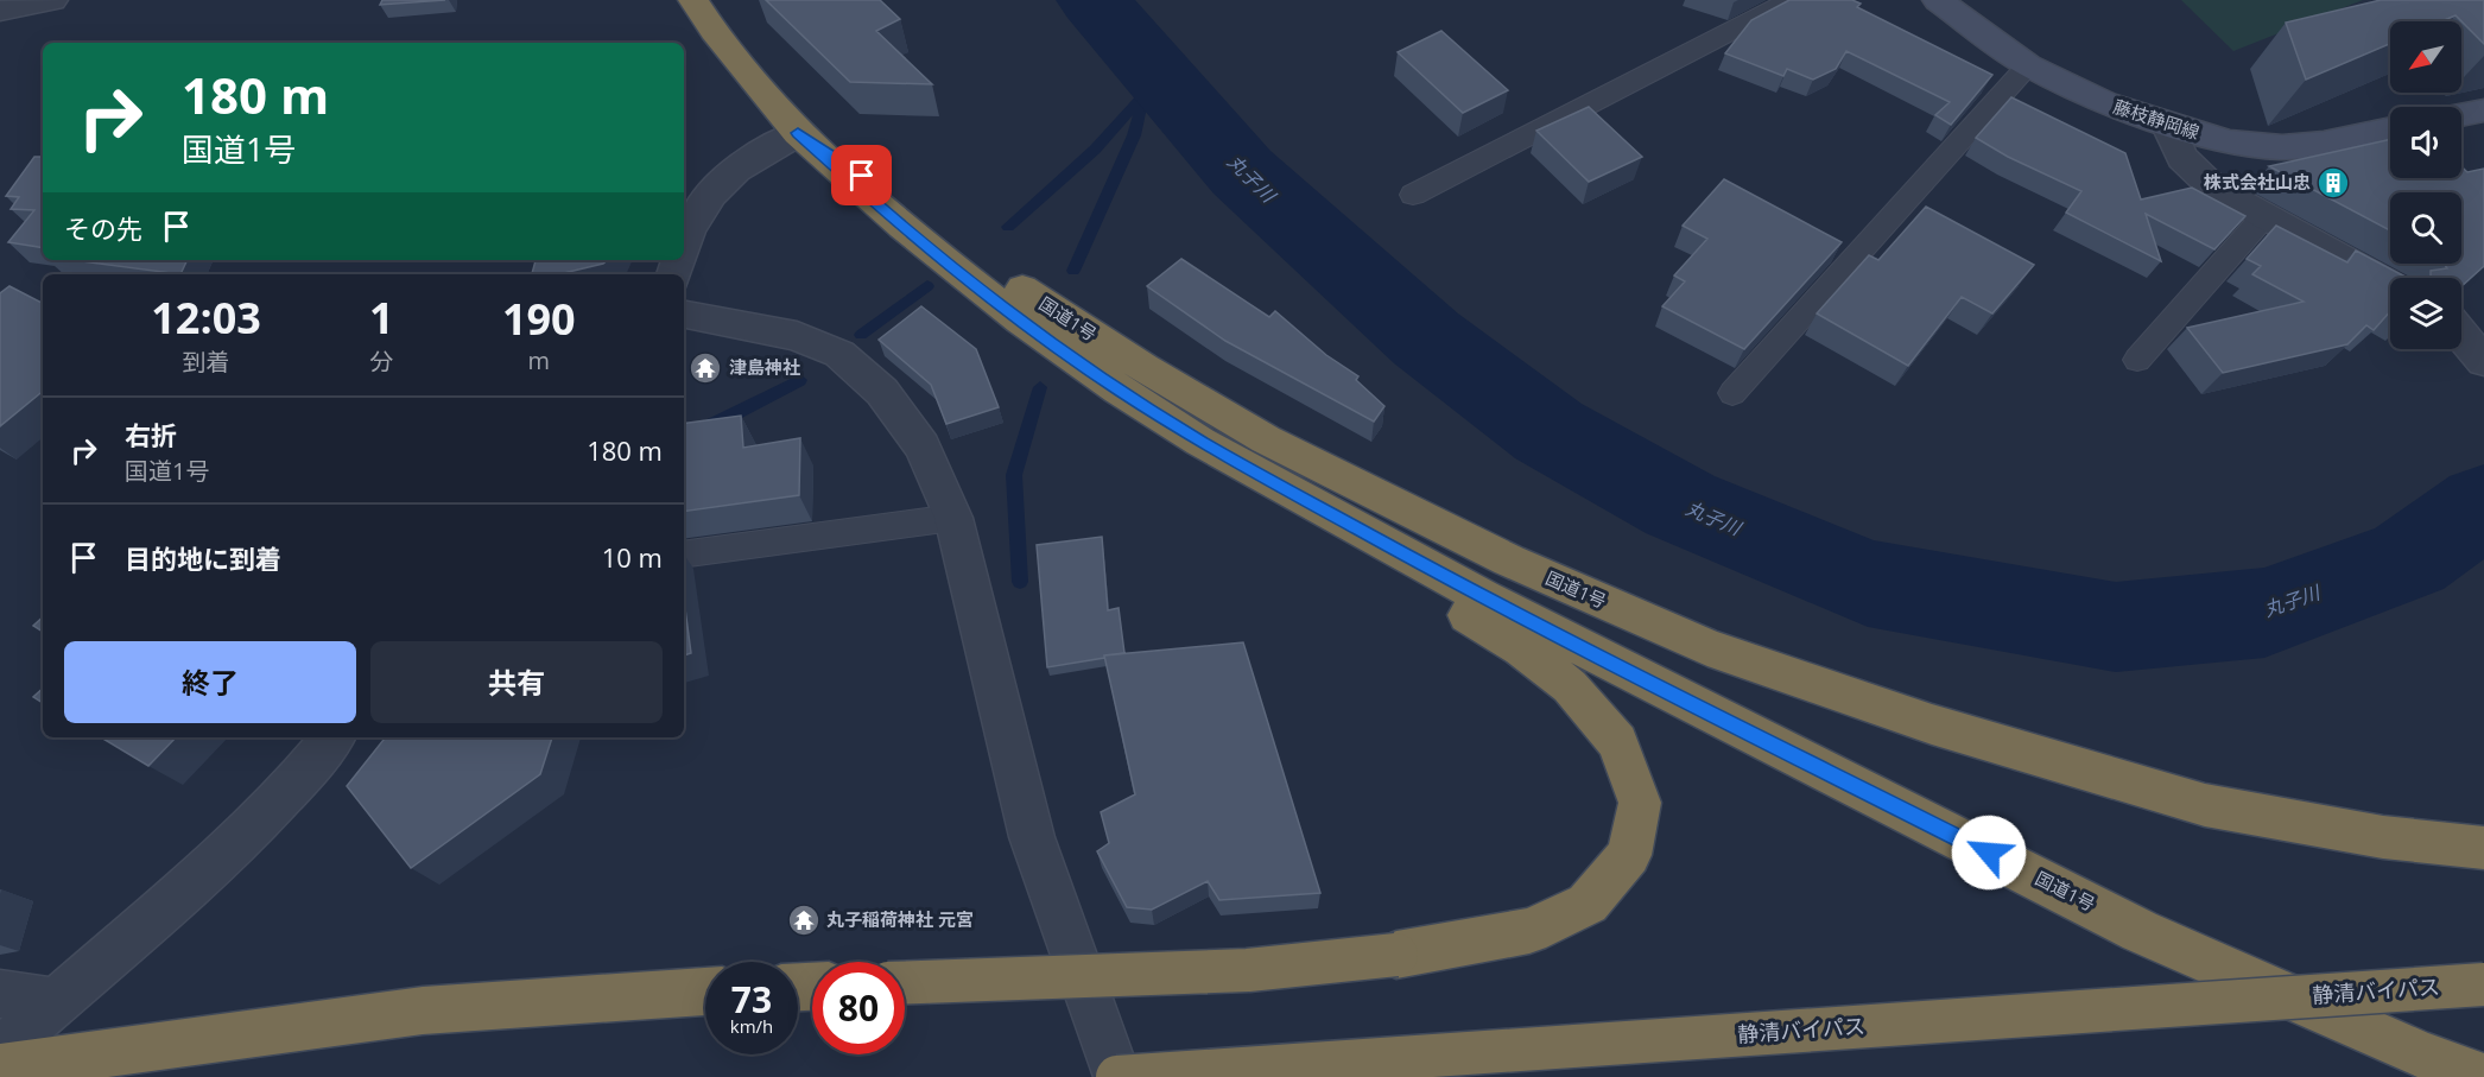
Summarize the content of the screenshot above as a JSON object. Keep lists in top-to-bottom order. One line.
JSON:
{"streets":{"highway":["国道1号","静清バイパス"],"main road":["藤枝静岡線"]},"water":["丸子川"],"places":{"building":["株式会社山忠"],"temple":["津島神社","丸子稲荷神社 元宮"]},"north":"bottom left","page":{"turn":["180 m","国道1号"],"then":"その先","eta":["12:03","到着","1","分","190","m"],"list":[{"name":"右折","note":"国道1号","value":"180 m"},{"name":"目的地に到着","value":"10 m"}],"buttons":["終了","共有"],"speed":"73 km/h","limit":"80"}}
